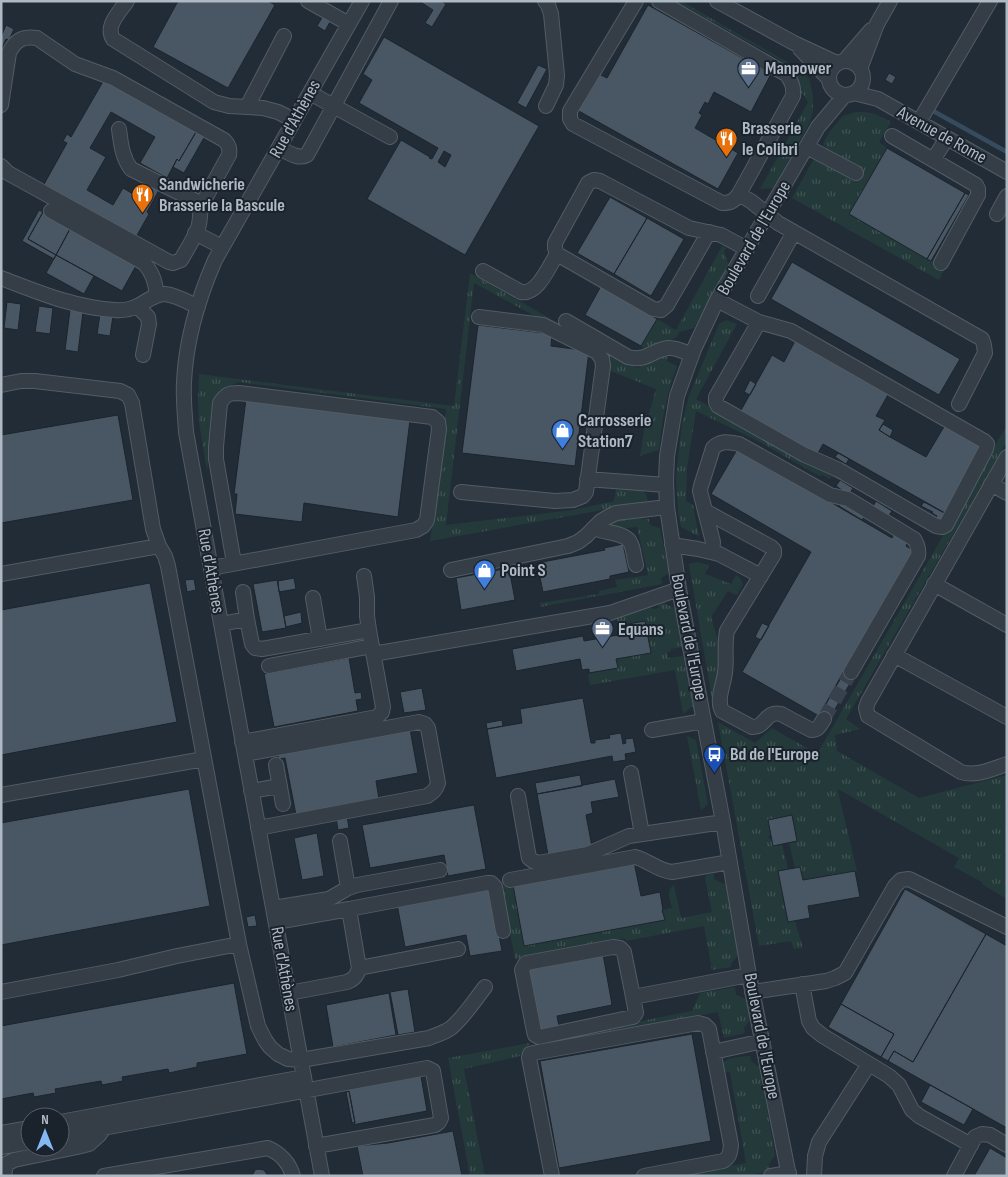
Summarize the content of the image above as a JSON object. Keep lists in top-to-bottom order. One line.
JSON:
{"streets":{"street":["Rue d'Athènes","Avenue de Rome","Boulevard de l'Europe"]},"crossings":[["Avenue de Rome","Boulevard de l'Europe"]],"places":{"office":["Manpower","Equans"],"restaurant":["Brasserie le Colibri","Sandwicherie Brasserie la Bascule"],"shop":["Carrosserie Station7","Point S"],"bus stop":["Bd de l'Europe"]},"north":"top"}
